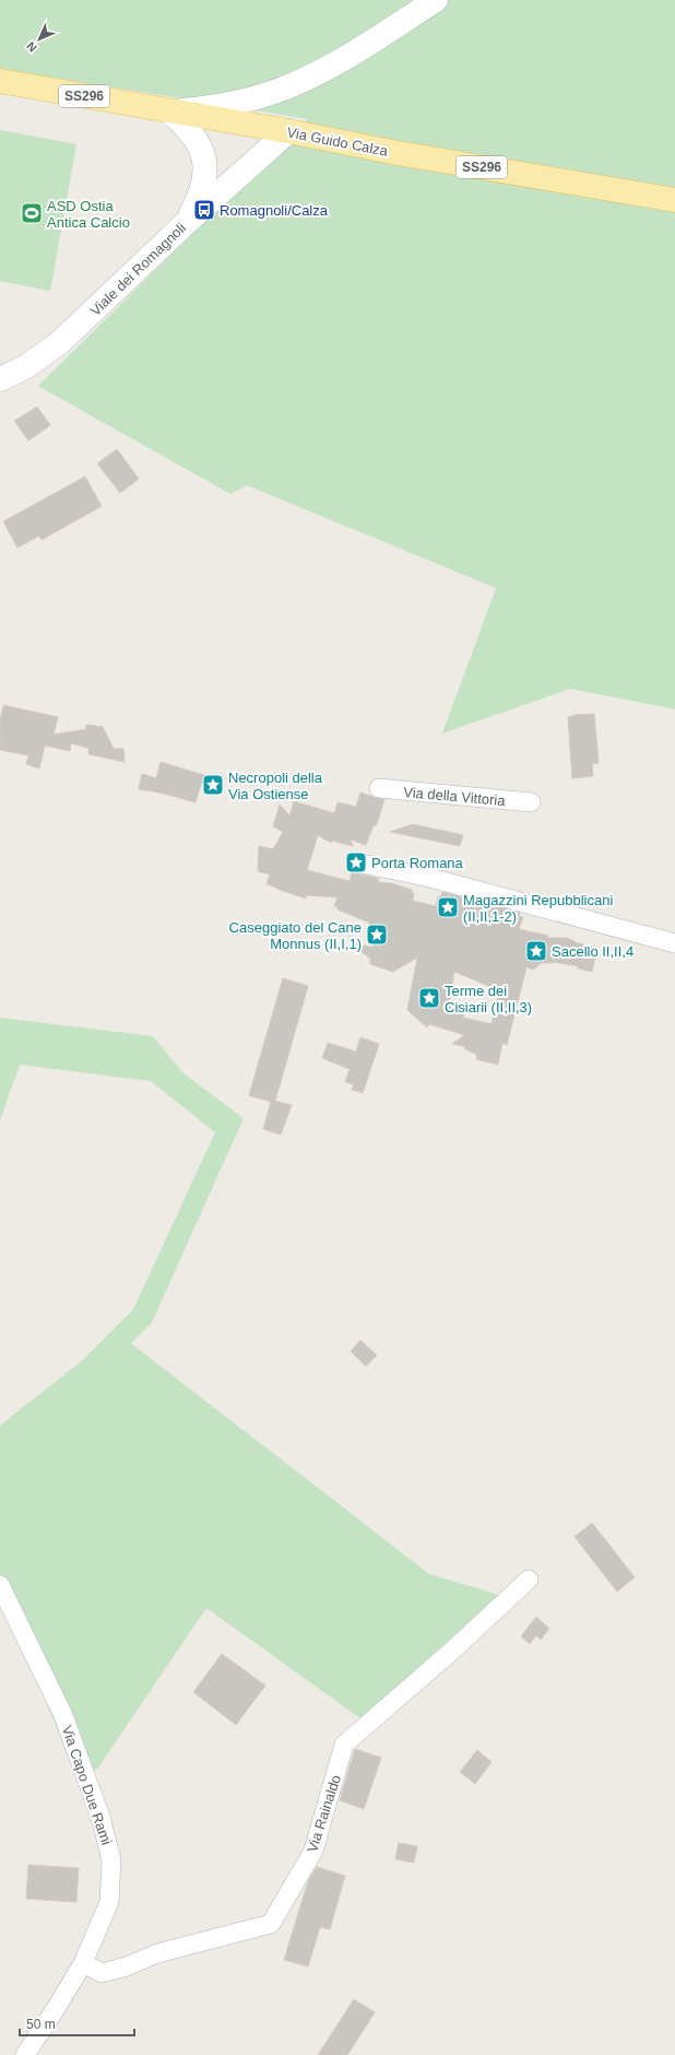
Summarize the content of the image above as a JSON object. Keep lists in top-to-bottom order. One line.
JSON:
{"streets":{"main road":["SS296","Via Guido Calza","Viale dei Romagnoli"],"street":["Via della Vittoria","Via Capo Due Rami","Via Rainaldo"]},"crossings":[["Via Guido Calza","Viale dei Romagnoli"],["Via Capo Due Rami","Via Rainaldo"]],"places":{"bus stop":["Romagnoli/Calza"],"sports":["ASD Ostia Antica Calcio"],"place":["Necropoli della Via Ostiense","Porta Romana","Magazzini Repubblicani (II,II,1-2)","Caseggiato del Cane Monnus (II,I,1)","Sacello II,II,4","Terme dei Cisiarii (II,II,3)"]},"scale_bar":"50 m","north":"bottom left"}
